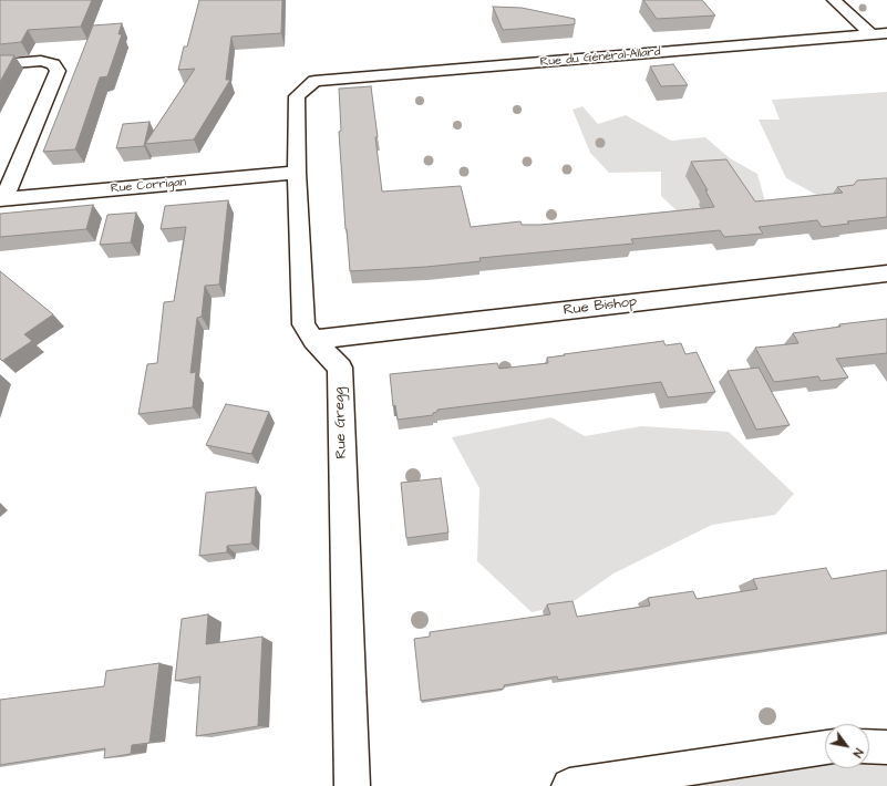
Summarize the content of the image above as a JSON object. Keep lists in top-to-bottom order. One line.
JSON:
{"streets":{"street":["Rue du Général-Allard","Rue Corrigan","Rue Bishop","Rue Gregg"]},"crossings":[["Rue du Général-Allard","Rue Gregg"],["Rue Corrigan","Rue Gregg"],["Rue Bishop","Rue Gregg"]],"north":"bottom right"}
